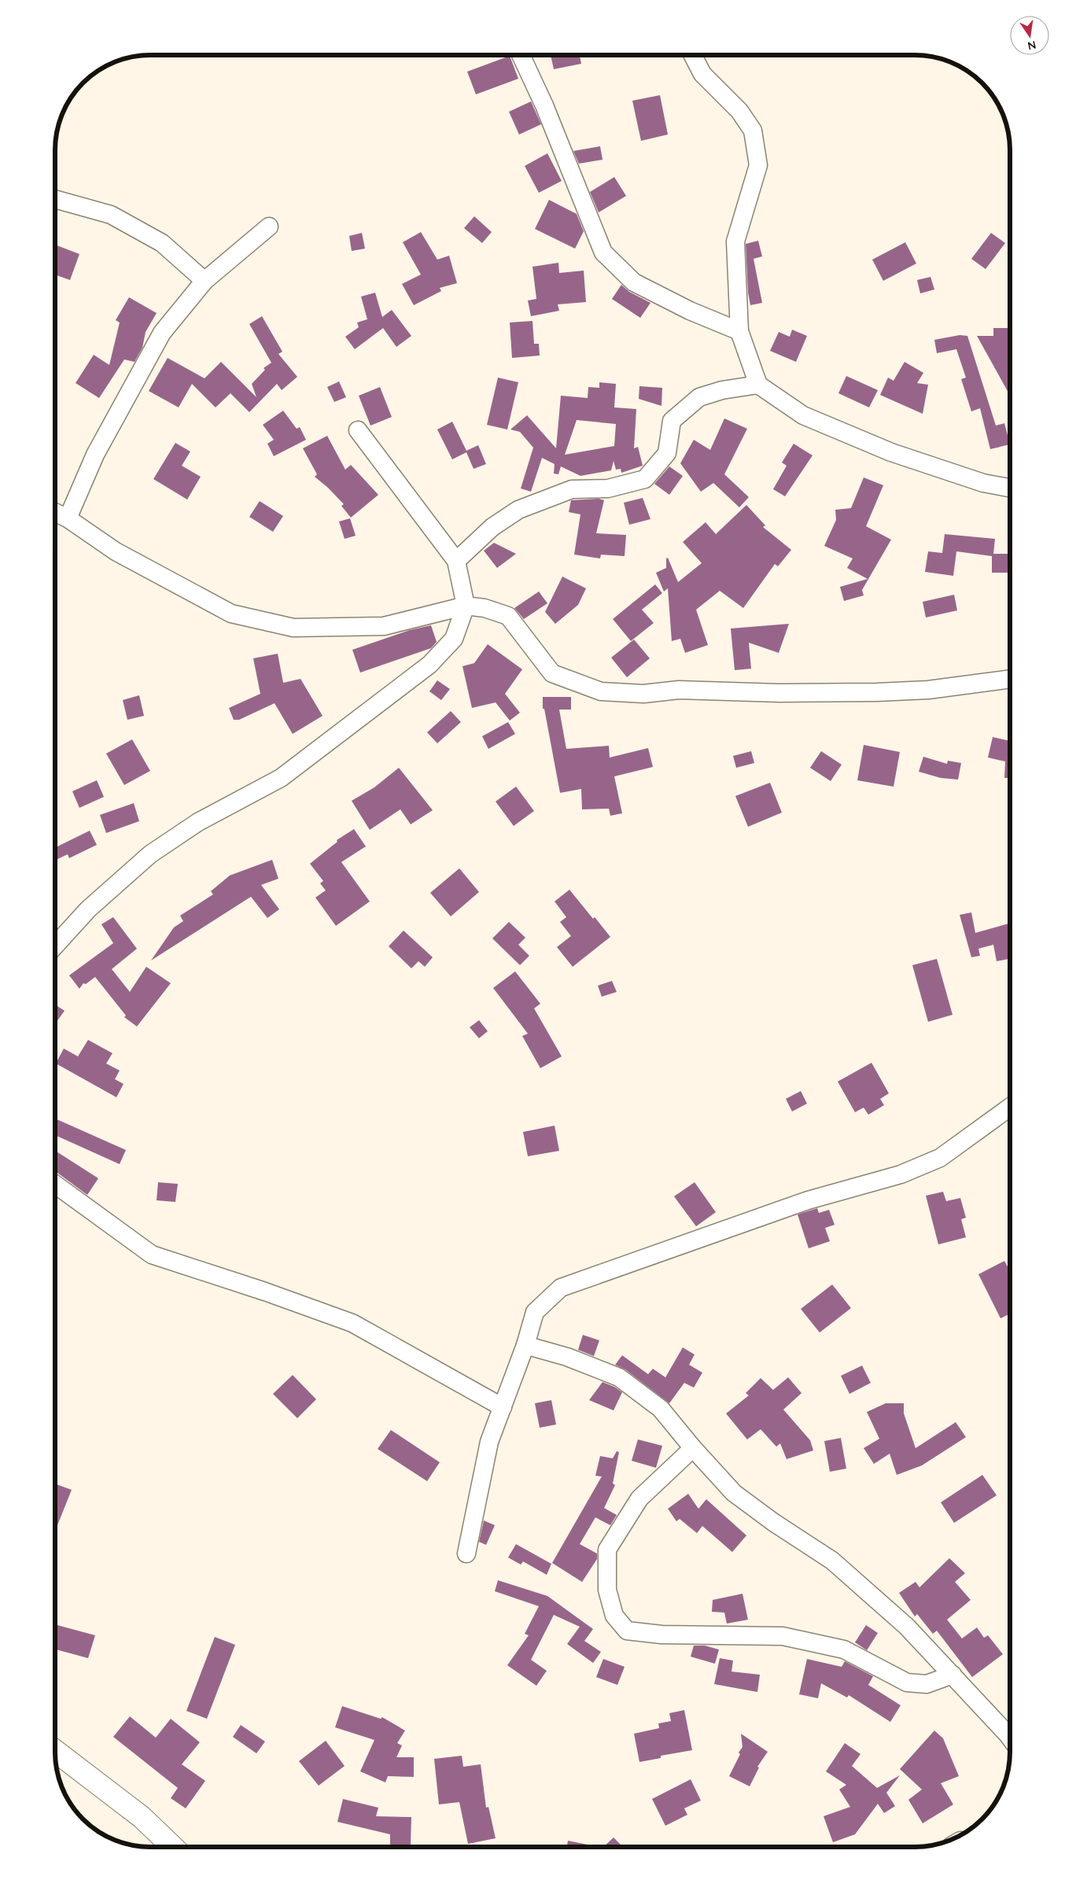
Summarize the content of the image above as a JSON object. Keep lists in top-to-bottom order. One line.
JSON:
{"north":"bottom"}
